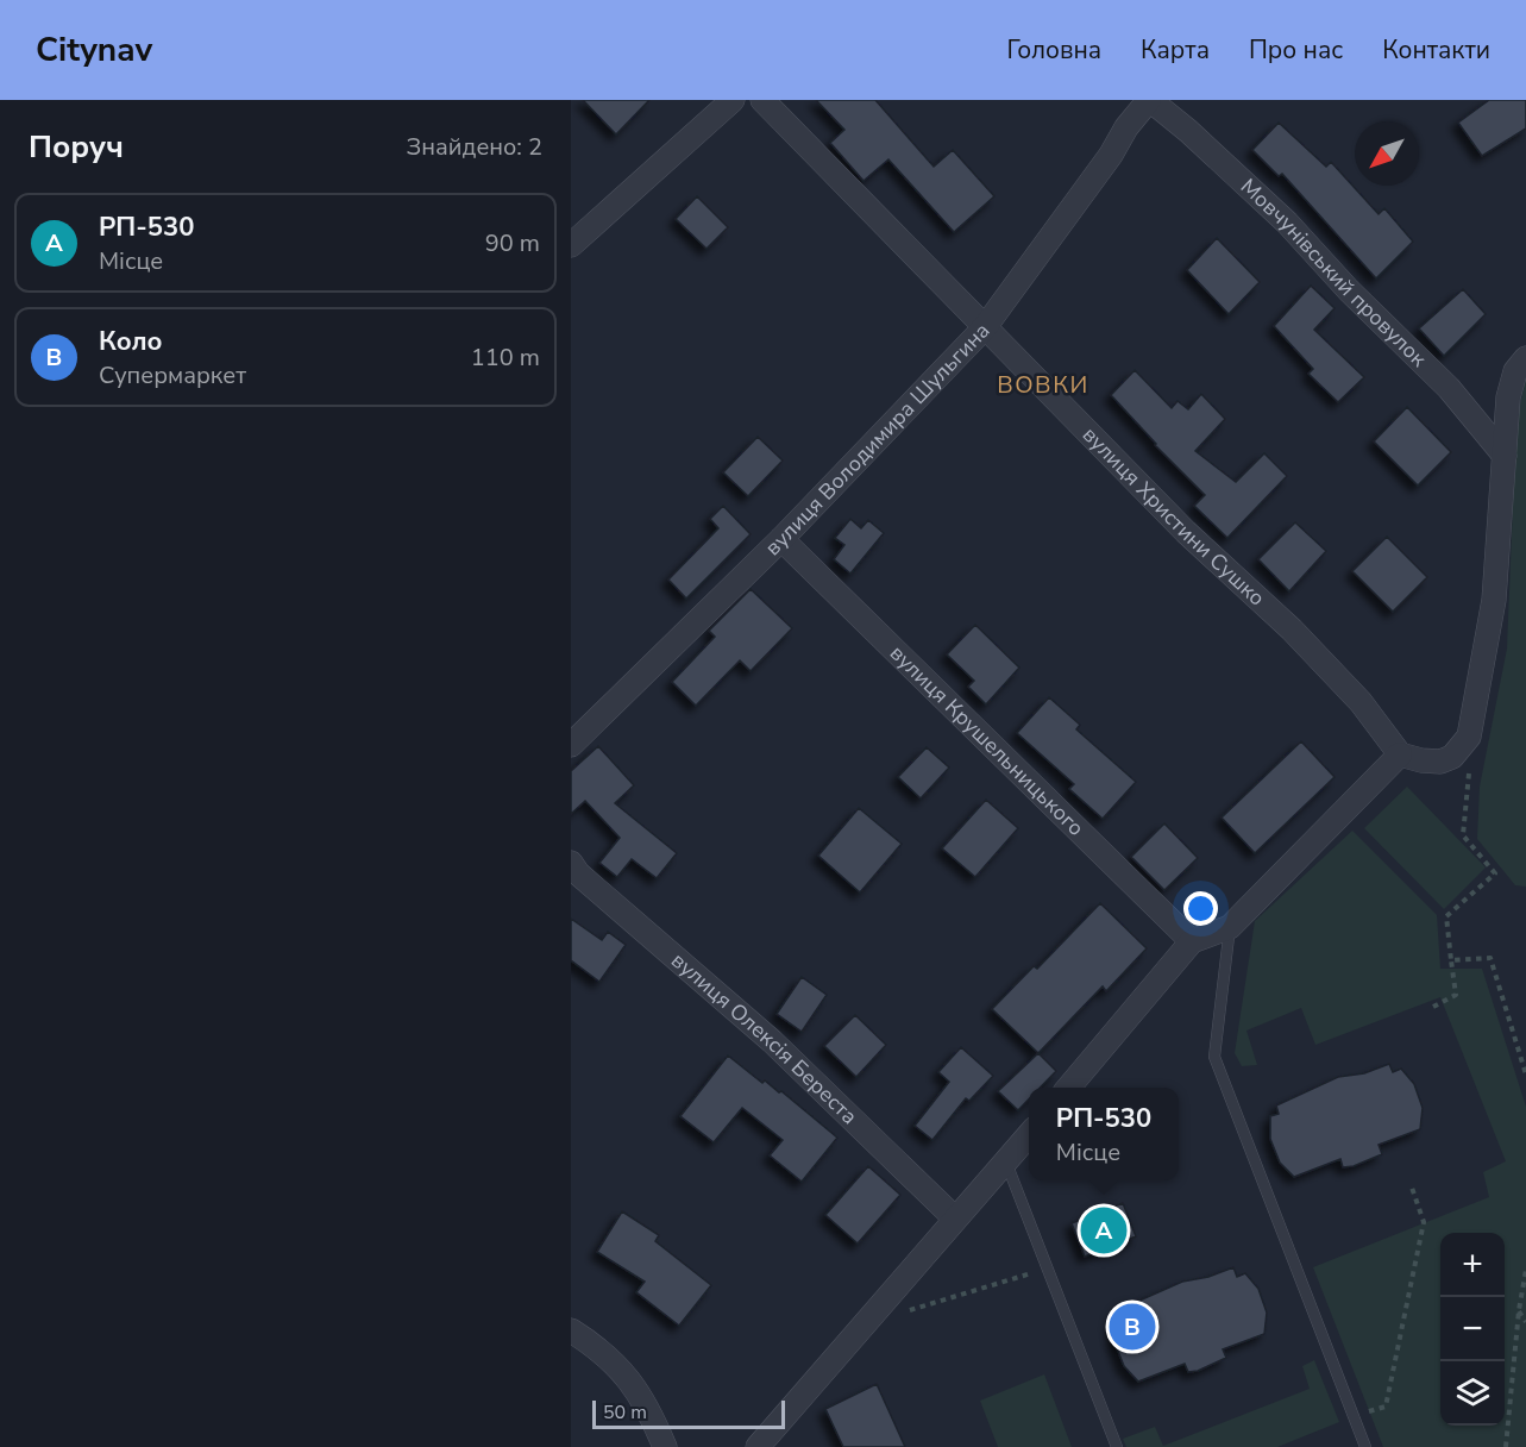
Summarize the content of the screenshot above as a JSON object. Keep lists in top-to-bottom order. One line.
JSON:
{"streets":{"street":["Мовчунівський провулок","вулиця Володимира Шульгина","вулиця Христини Сушко","вулиця Крушельницького","вулиця Олексія Береста"]},"crossings":[["Мовчунівський провулок","вулиця Володимира Шульгина"],["вулиця Володимира Шульгина","вулиця Христини Сушко"],["вулиця Володимира Шульгина","вулиця Крушельницького"]],"districts":["ВОВКИ"],"scale_bar":"50 m","north":"bottom left","page":{"header":"Citynav","nav":["Головна","Карта","Про нас","Контакти"],"heading":["Поруч","Знайдено: 2"],"list":[{"mark":"A","name":"РП-530","note":"Місце","value":"90 m"},{"mark":"B","name":"Коло","note":"Супермаркет","value":"110 m"}],"popup":["РП-530","Місце"],"pins":["A","B"],"map_buttons":["+","−"],"scale":"50 m"}}
